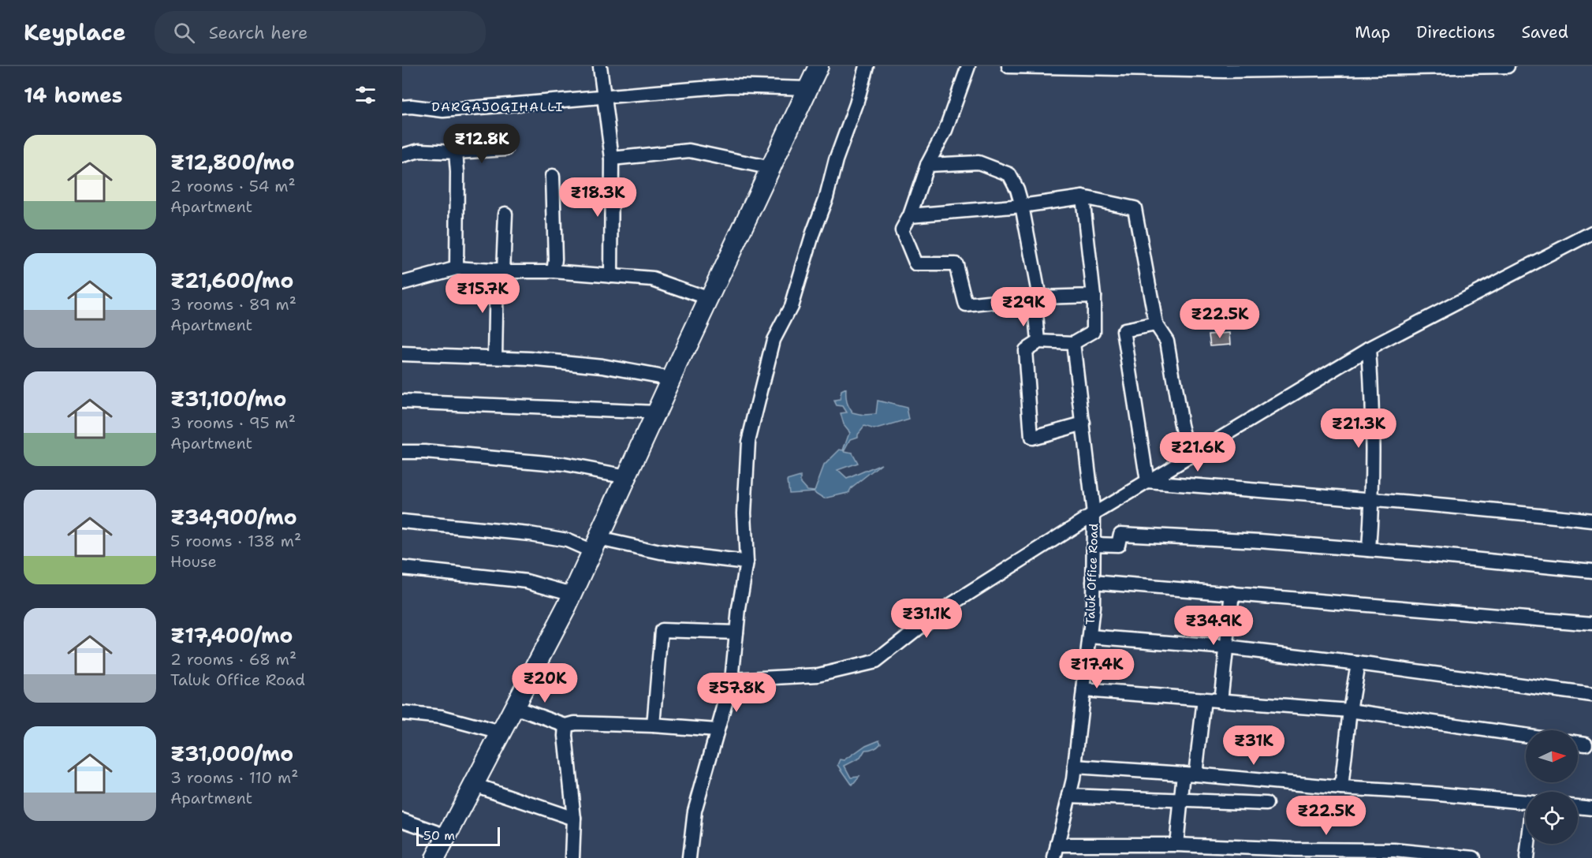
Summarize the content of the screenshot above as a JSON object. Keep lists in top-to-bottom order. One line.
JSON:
{"streets":{"street":["Taluk Office Road"]},"districts":["DARGAJOGIHALLI"],"scale_bar":"50 m","north":"right","page":{"header":"Keyplace","search":"Search here","nav":["Map","Directions","Saved"],"heading":"14 homes","list":[{"name":"₹12,800/mo","note":"2 rooms · 54 m² · Apartment"},{"name":"₹21,600/mo","note":"3 rooms · 89 m² · Apartment"},{"name":"₹31,100/mo","note":"3 rooms · 95 m² · Apartment"},{"name":"₹34,900/mo","note":"5 rooms · 138 m² · House"},{"name":"₹17,400/mo","note":"2 rooms · 68 m² · Taluk Office Road"},{"name":"₹31,000/mo","note":"3 rooms · 110 m² · Apartment"}],"price":["₹12.8K","₹18.3K","₹15.7K","₹29K","₹22.5K","₹21.3K","₹21.6K","₹31.1K","₹34.9K","₹17.4K","₹20K","₹57.8K","₹31K","₹22.5K"],"scale":"50 m"}}
